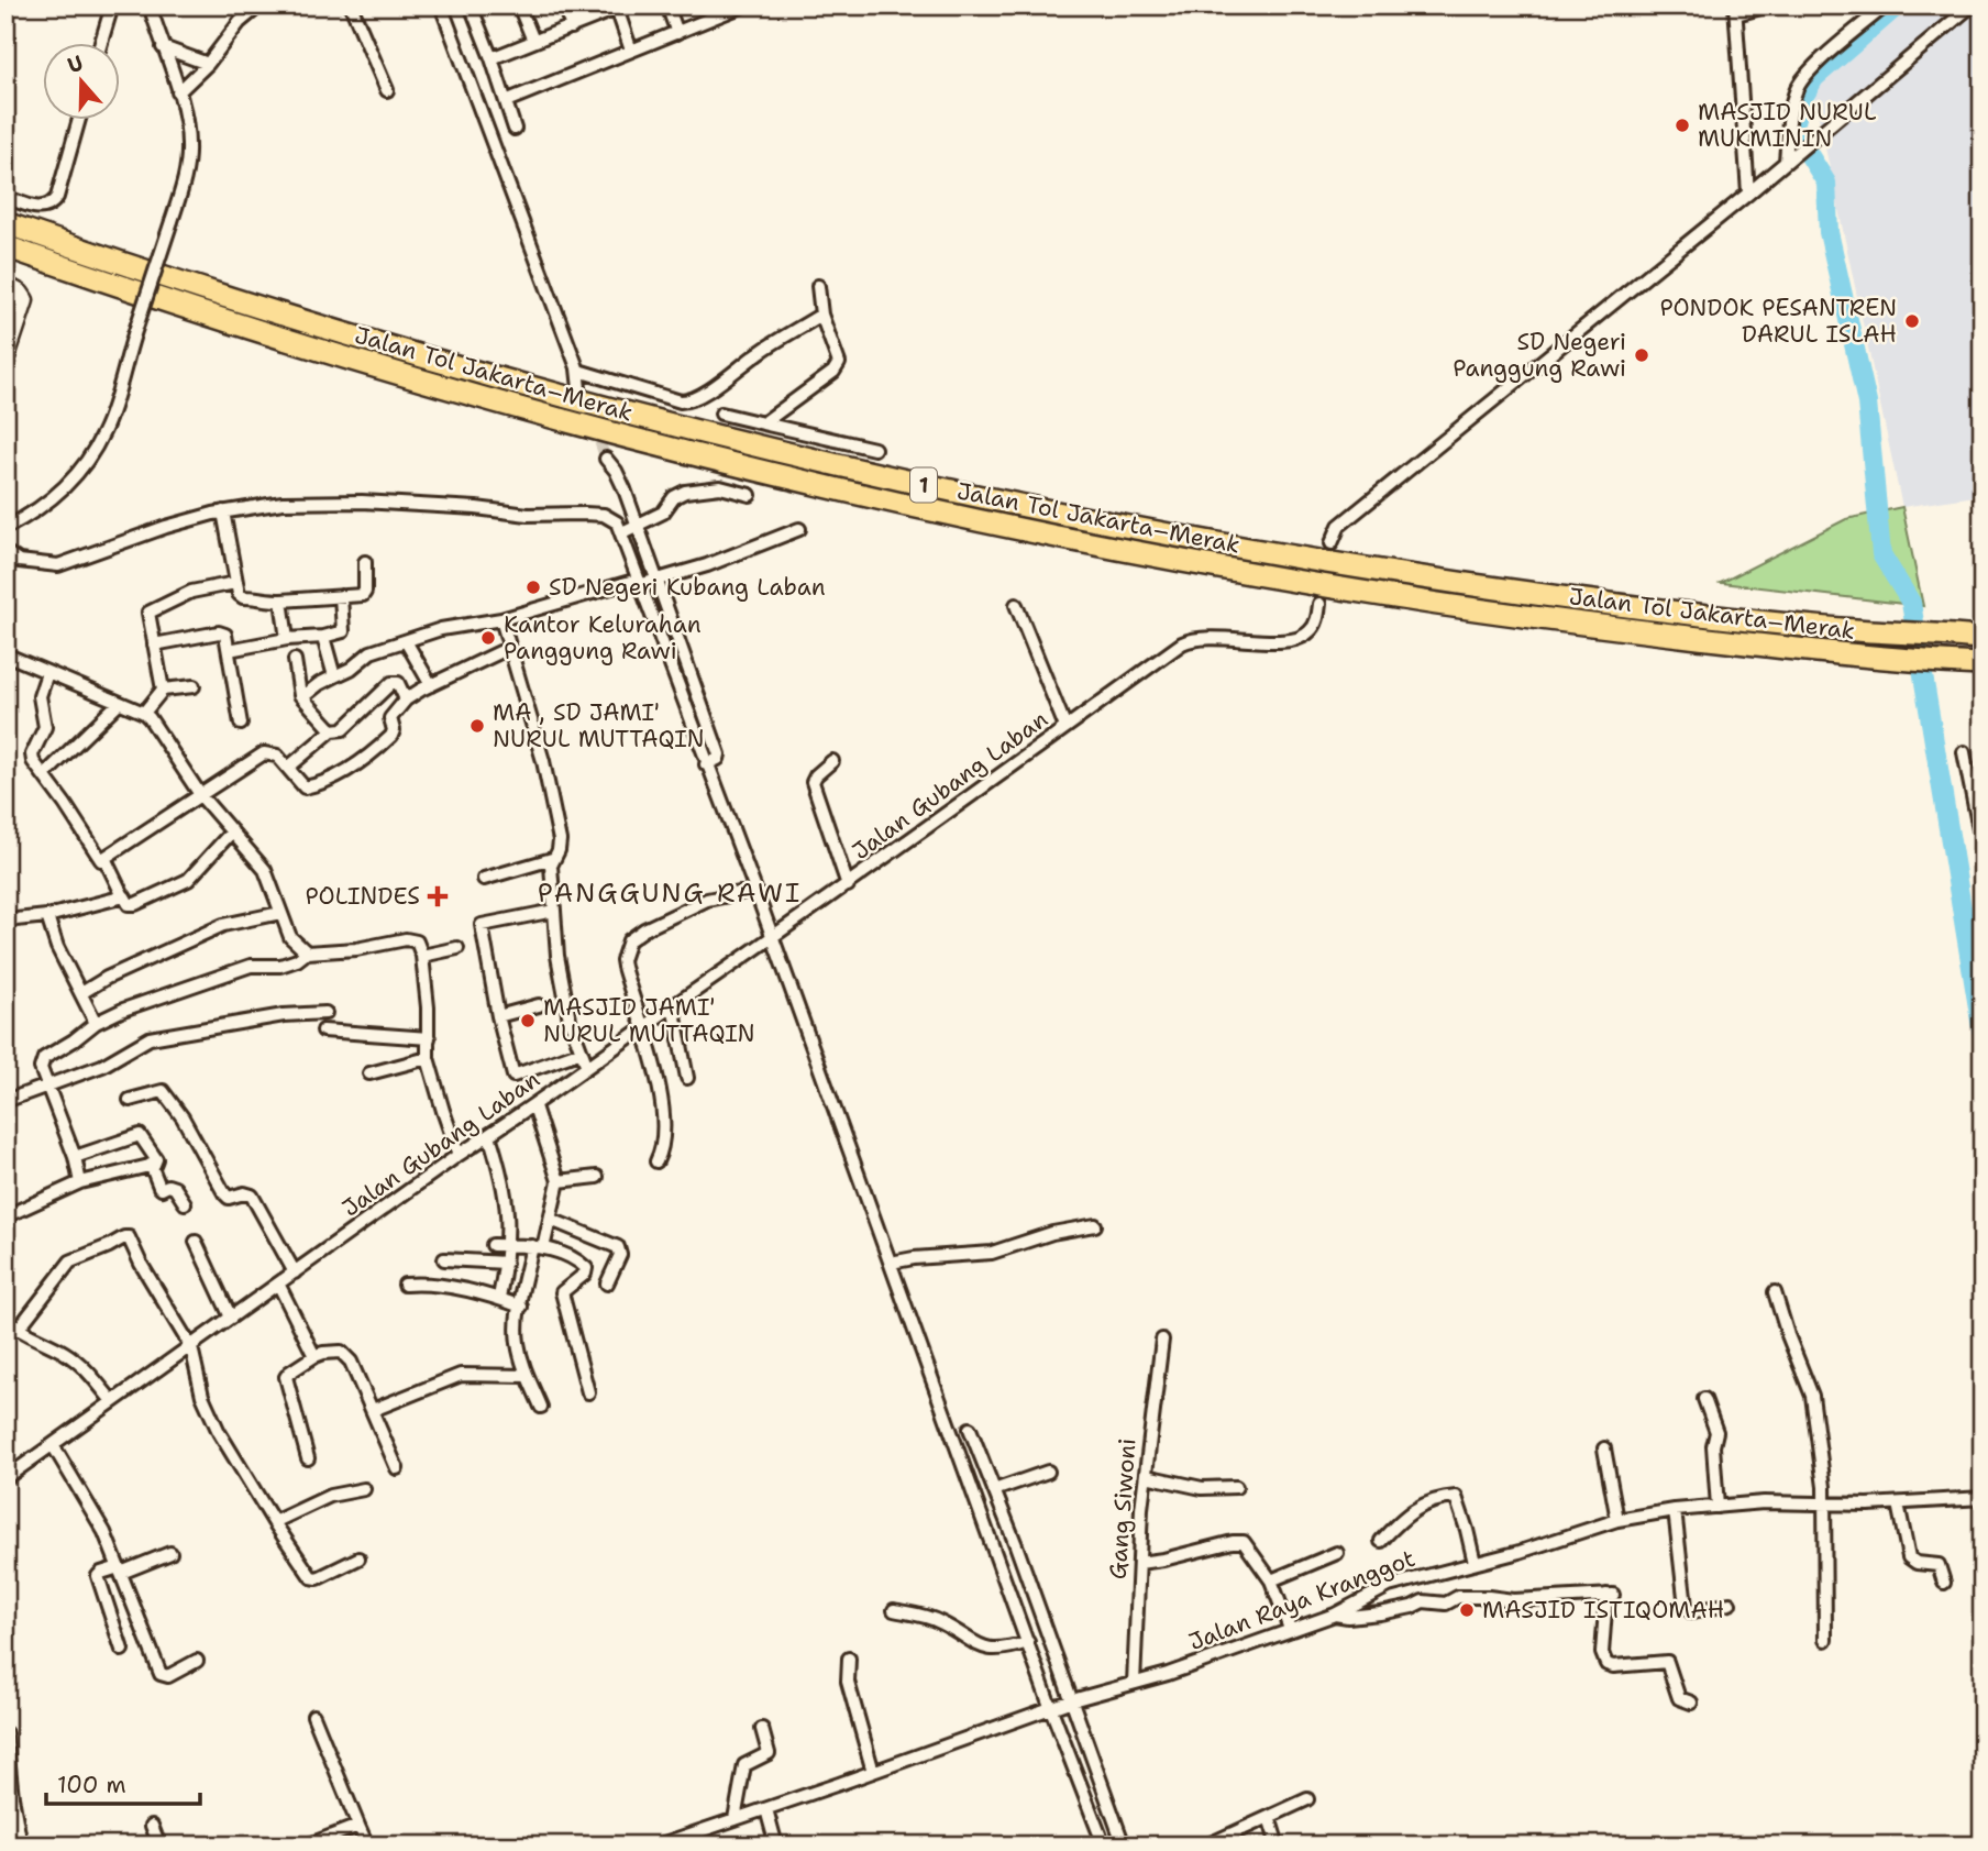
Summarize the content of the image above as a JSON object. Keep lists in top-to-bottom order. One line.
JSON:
{"streets":{"highway":["Jalan Tol Jakarta–Merak","1"],"street":["Jalan Gubang Laban","Gang Siwoni","Jalan Raya Kranggot"]},"crossings":[["Gang Siwoni","Jalan Raya Kranggot"]],"districts":["PANGGUNG RAWI"],"places":{"other":["MASJID NURUL MUKMININ","PONDOK PESANTREN DARUL ISLAH","SD Negeri Panggung Rawi","SD Negeri Kubang Laban","Kantor Kelurahan Panggung Rawi","MA , SD JAMI' NURUL MUTTAQIN","MASJID JAMI' NURUL MUTTAQIN","MASJID ISTIQOMAH"],"health":["POLINDES"]},"scale_bar":"100 m","north":"top"}
